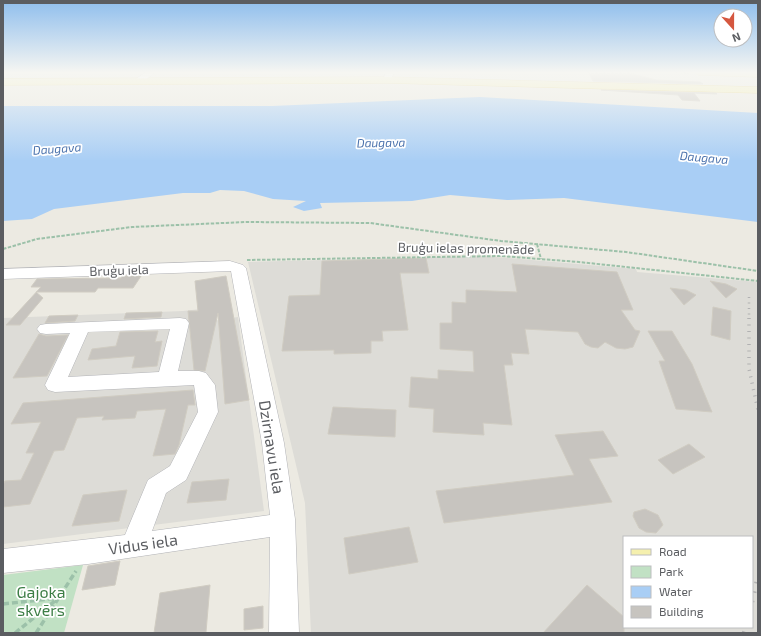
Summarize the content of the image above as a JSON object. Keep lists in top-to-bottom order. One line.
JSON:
{"streets":{"street":["Bruģu iela","Dzirnavu iela","Vidus iela"],"path":["Bruģu ielas promenāde"]},"crossings":[["Bruģu ielas promenāde","Bruģu iela"],["Bruģu ielas promenāde","Dzirnavu iela"],["Bruģu iela","Dzirnavu iela"],["Dzirnavu iela","Vidus iela"]],"water":["Daugava"],"parks":["Gajoka skvērs"],"legend":["Road","Park","Water","Building"],"north":"bottom"}
